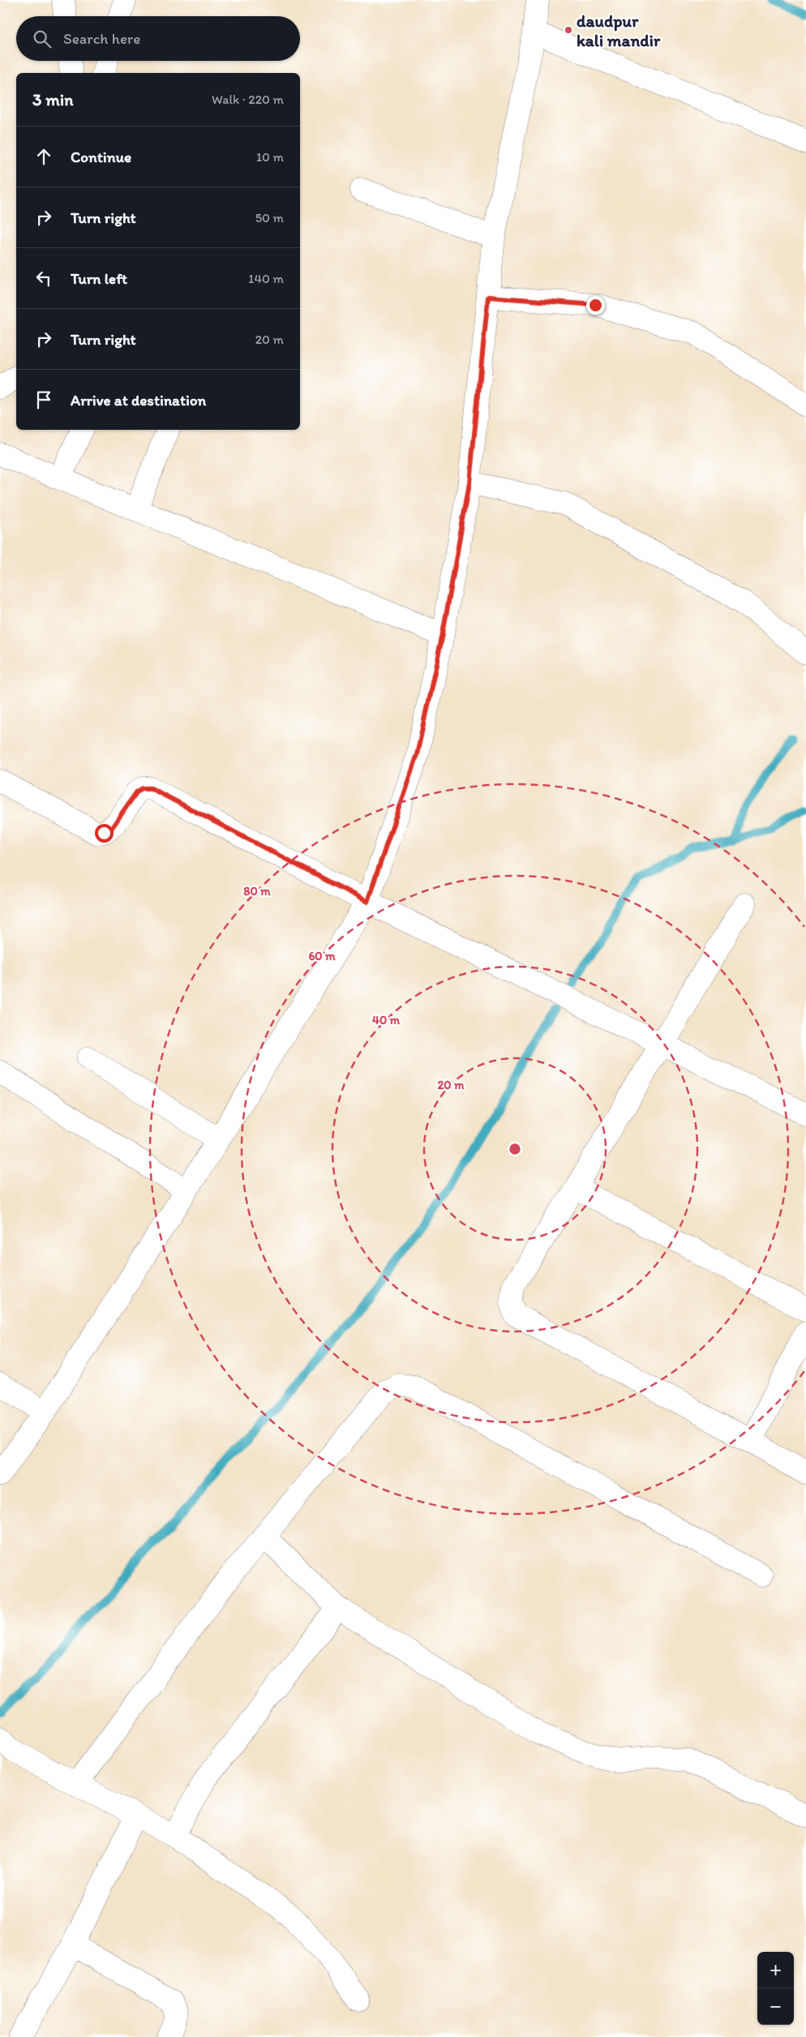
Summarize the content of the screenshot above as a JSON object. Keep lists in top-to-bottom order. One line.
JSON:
{"places":["daudpur kali mandir"],"page":{"search":"Search here","heading":["3 min","Walk · 220 m"],"list":[["Continue","10 m"],["Turn right","50 m"],["Turn left","140 m"],["Turn right","20 m"],"Arrive at destination"],"map_buttons":["+","−"]},"rings":["80 m","60 m","40 m","20 m"]}
